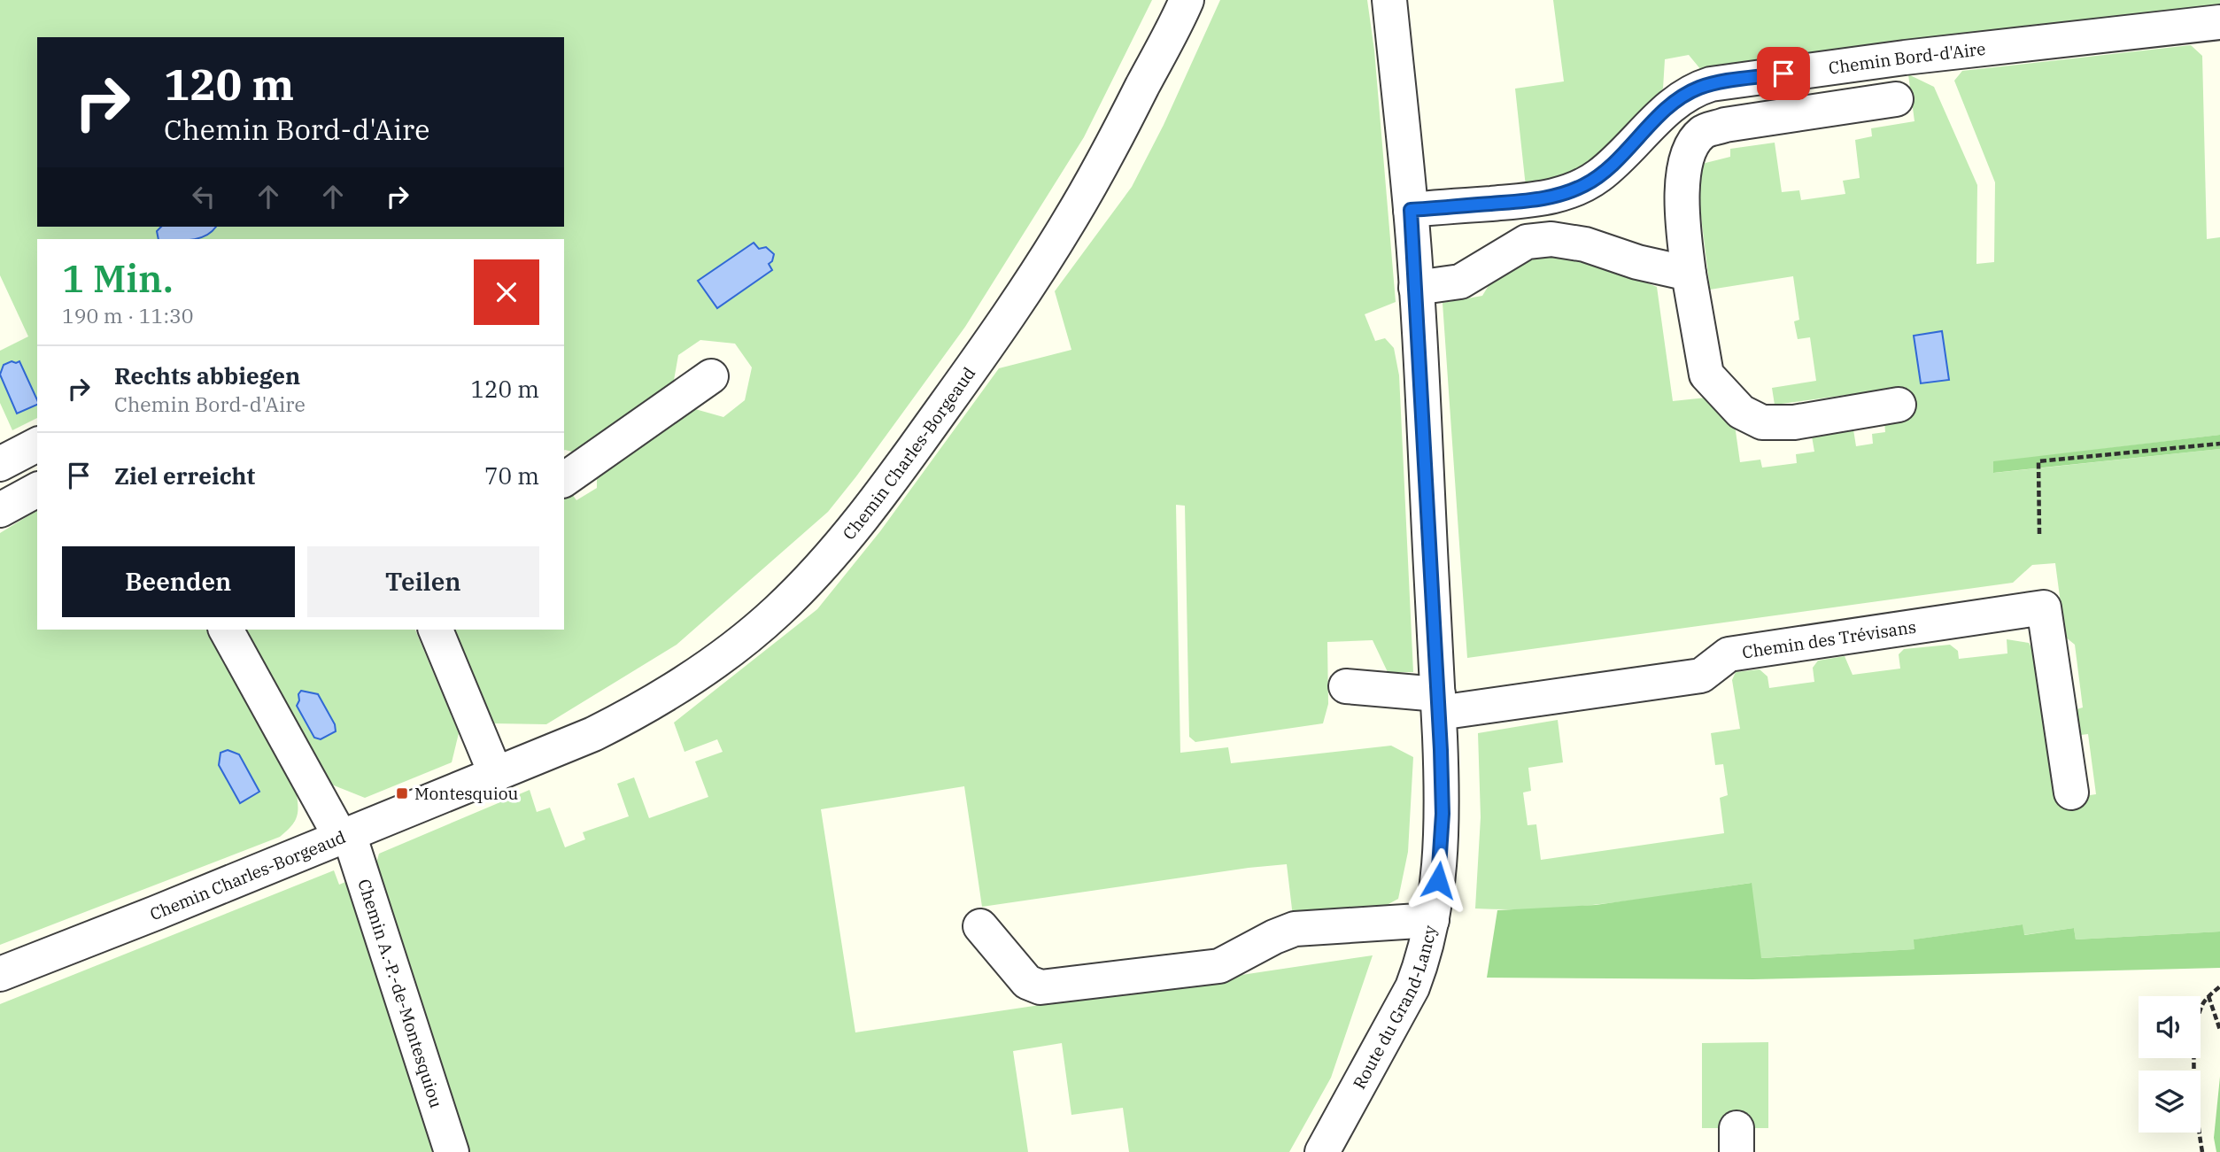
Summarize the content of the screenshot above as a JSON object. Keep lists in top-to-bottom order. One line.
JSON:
{"streets":{"street":["Chemin Bord-d'Aire","Chemin Charles-Borgeaud","Chemin des Trévisans","Chemin A.-P.-de-Montesquiou","Route du Grand-Lancy"]},"crossings":[["Chemin Bord-d'Aire","Route du Grand-Lancy"],["Chemin Charles-Borgeaud","Chemin A.-P.-de-Montesquiou"],["Chemin des Trévisans","Route du Grand-Lancy"]],"places":{"transit":["Montesquiou"]},"page":{"turn":["120 m","Chemin Bord-d'Aire"],"heading":["1 Min.","190 m · 11:30"],"list":[{"name":"Rechts abbiegen","note":"Chemin Bord-d'Aire","value":"120 m"},{"name":"Ziel erreicht","value":"70 m"}],"buttons":["Beenden","Teilen"]}}
